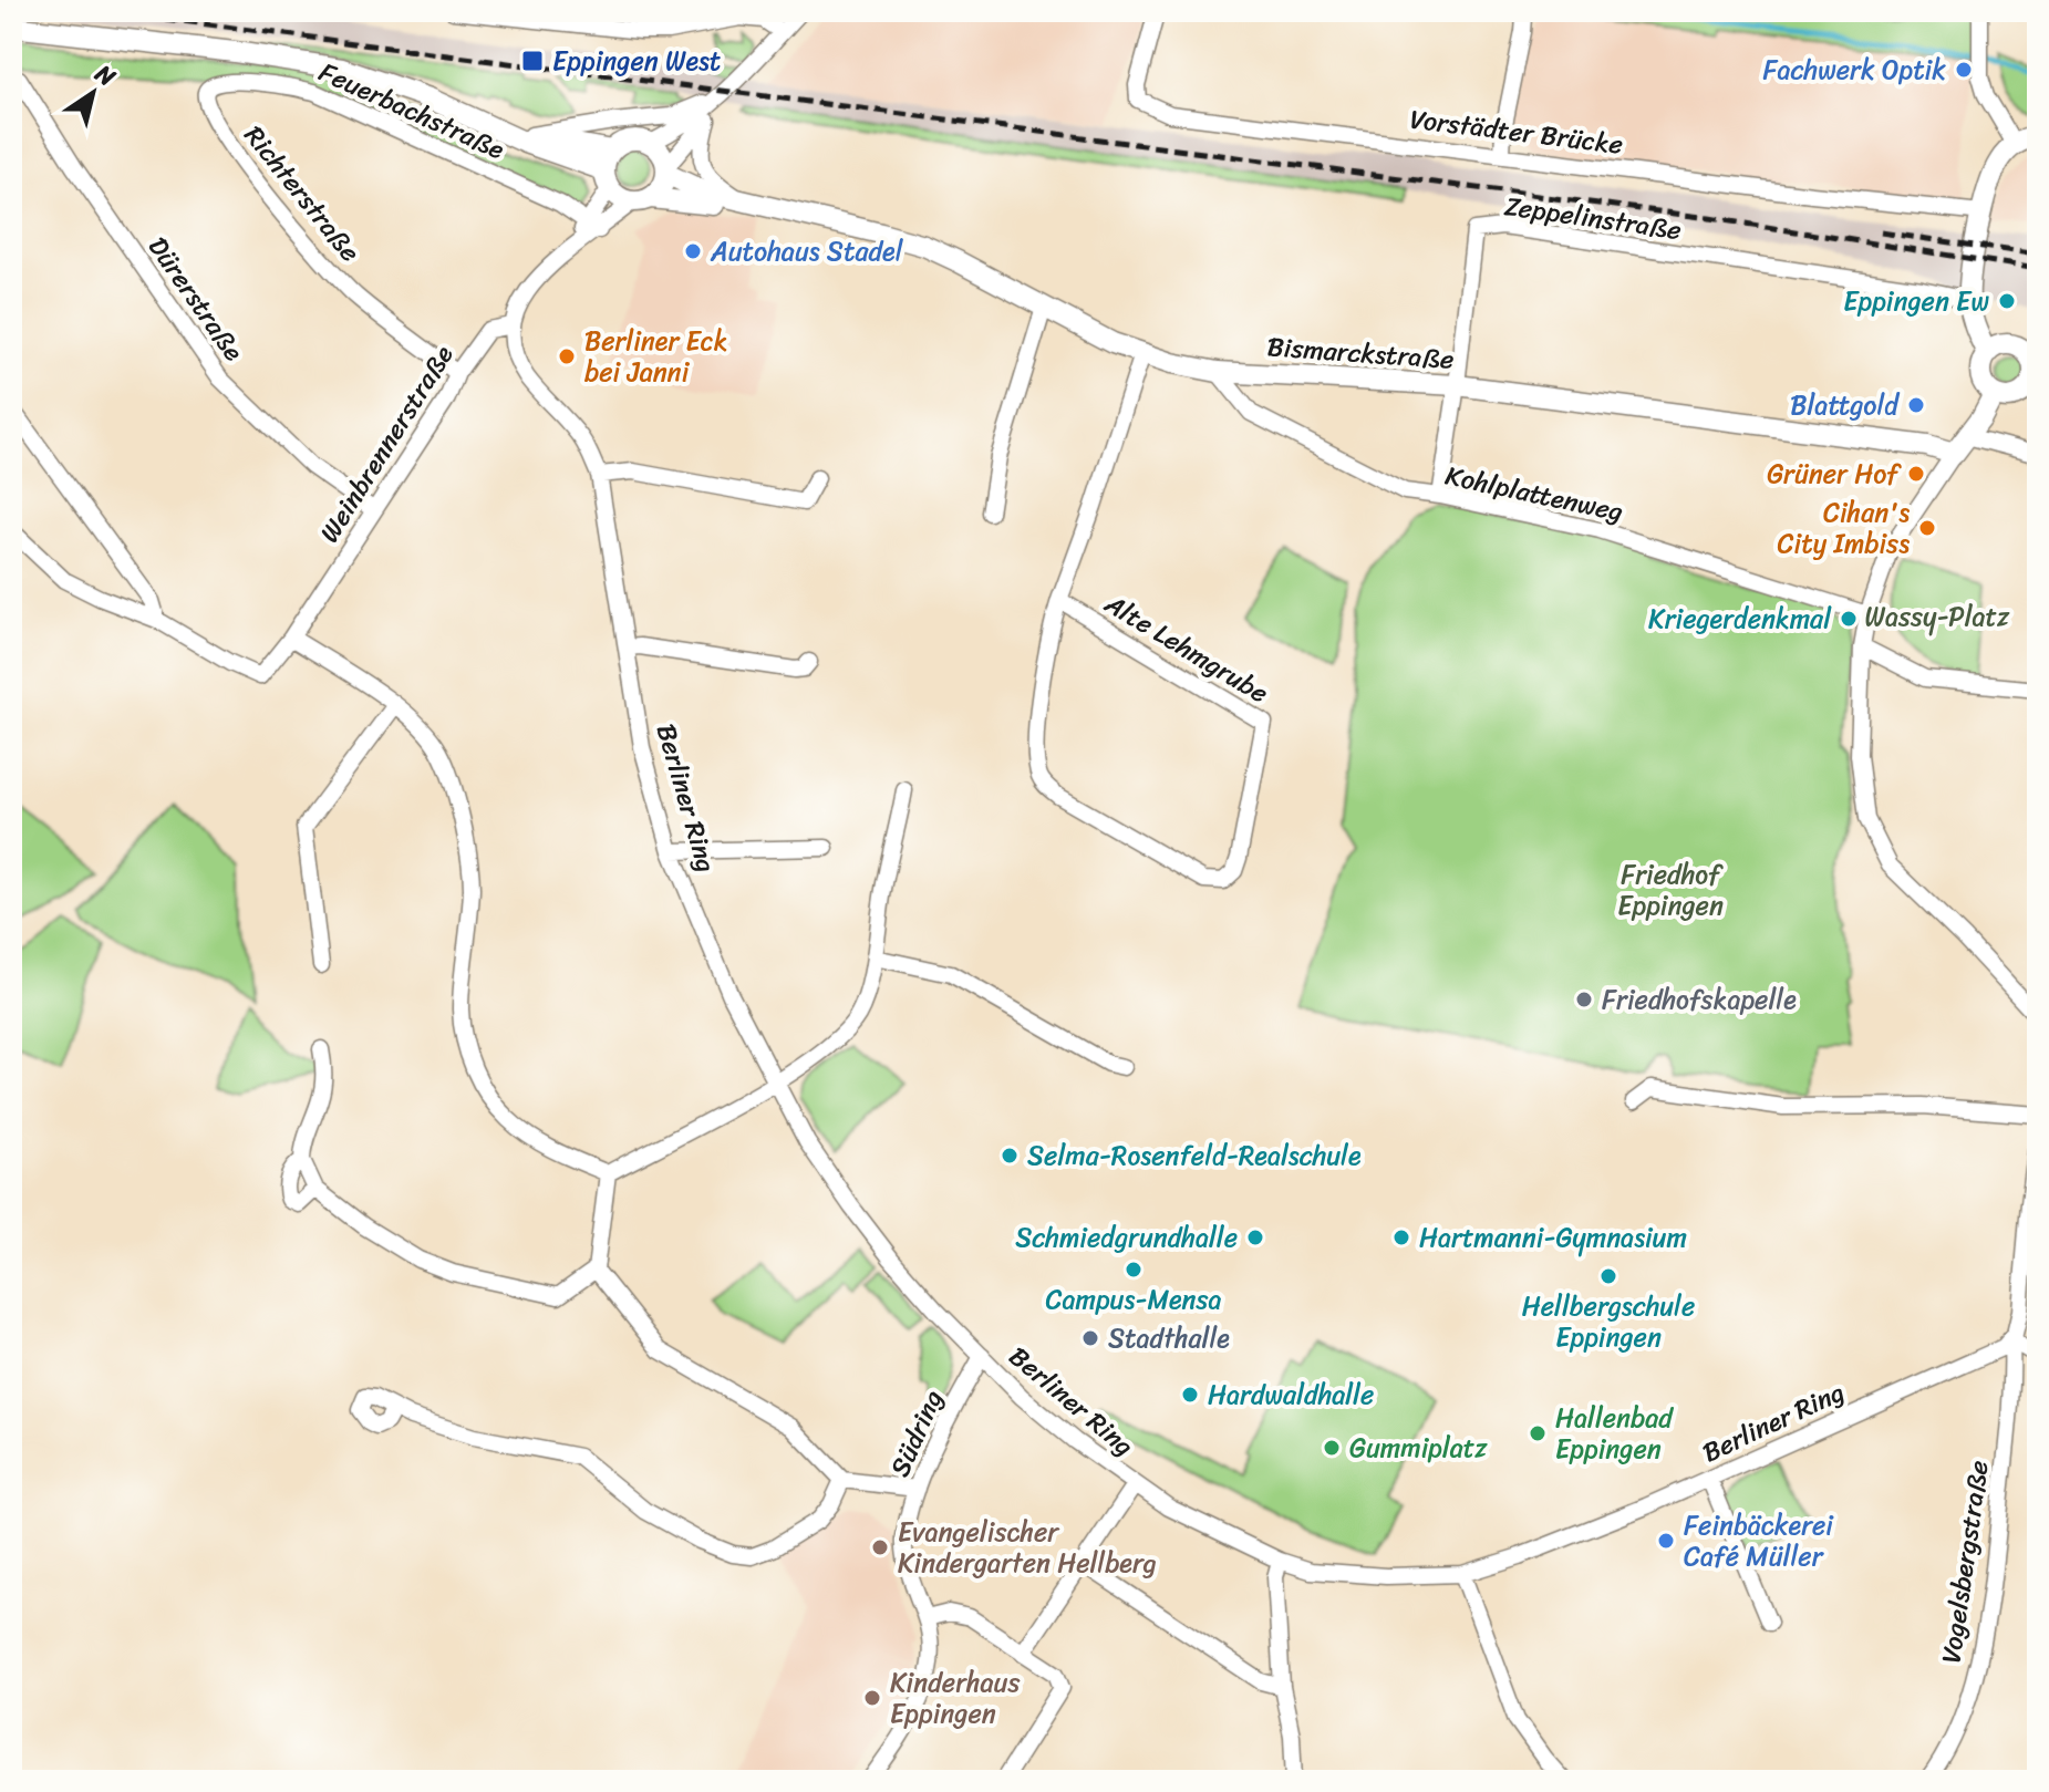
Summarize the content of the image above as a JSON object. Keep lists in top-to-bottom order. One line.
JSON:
{"streets":{"street":["Feuerbachstraße","Vorstädter Brücke","Richterstraße","Zeppelinstraße","Dürerstraße","Bismarckstraße","Weinbrennerstraße","Kohlplattenweg","Alte Lehmgrube","Berliner Ring","Südring","Vogelsbergstraße"]},"crossings":[["Feuerbachstraße","Richterstraße"],["Richterstraße","Weinbrennerstraße"],["Zeppelinstraße","Bismarckstraße"],["Zeppelinstraße","Kohlplattenweg"],["Dürerstraße","Weinbrennerstraße"],["Bismarckstraße","Kohlplattenweg"],["Bismarckstraße","Alte Lehmgrube"],["Weinbrennerstraße","Berliner Ring"],["Berliner Ring","Südring"],["Berliner Ring","Vogelsbergstraße"]],"parks":["Wassy-Platz","Friedhof Eppingen"],"places":{"transit":["Eppingen West"],"other":["Fachwerk Optik","Autohaus Stadel","Eppingen Ew","Berliner Eck bei Janni","Blattgold","Grüner Hof","Cihan's City Imbiss","Kriegerdenkmal","Friedhofskapelle","Selma-Rosenfeld-Realschule","Schmiedgrundhalle","Hartmanni-Gymnasium","Campus-Mensa","Hellbergschule Eppingen","Stadthalle","Hardwaldhalle","Hallenbad Eppingen","Gummiplatz","Feinbäckerei Café Müller","Evangelischer Kindergarten Hellberg","Kinderhaus Eppingen"]},"north":"top right"}
